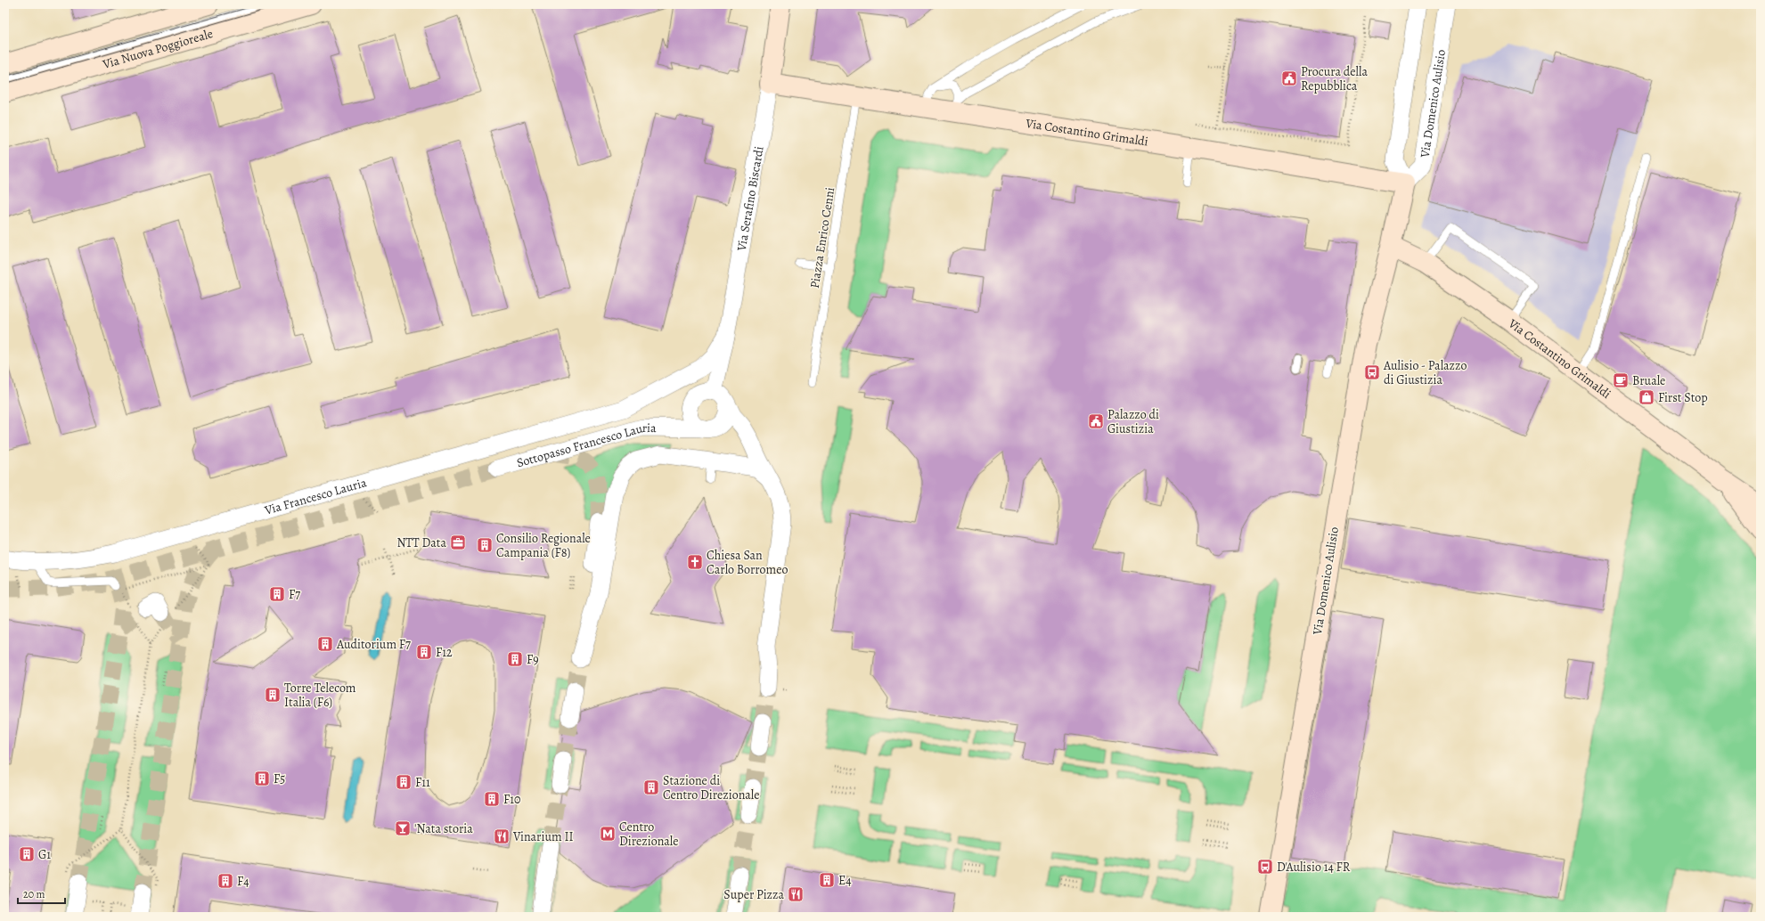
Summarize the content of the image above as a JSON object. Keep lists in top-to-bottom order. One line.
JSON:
{"streets":{"main road":["Via Nuova Poggioreale","Via Domenico Aulisio","Via Costantino Grimaldi","Via Serafino Biscardi"],"street":["Sottopasso Francesco Lauria","Via Francesco Lauria"],"lane":["Piazza Enrico Cenni"]},"crossings":[["Via Domenico Aulisio","Via Costantino Grimaldi"],["Via Costantino Grimaldi","Via Serafino Biscardi"],["Via Costantino Grimaldi","Piazza Enrico Cenni"],["Via Serafino Biscardi","Sottopasso Francesco Lauria"],["Via Serafino Biscardi","Via Francesco Lauria"]],"places":{"public building":["Procura della Repubblica","Palazzo di Giustizia"],"bus stop":["Aulisio - Palazzo di Giustizia","D'Aulisio 14 FR"],"cafe":["Bruale"],"shop":["First Stop"],"office":["NTT Data"],"building":["Consilio Regionale Campania (F8)","F7","Auditorium F7","F12","F9","Torre Telecom Italia (F6)","F5","F11","Stazione di Centro Direzionale","F10","G1","E4","F4"],"church":["Chiesa San Carlo Borromeo"],"bar":["'Nata storia"],"metro station":["Centro Direzionale"],"restaurant":["Vinarium II","Super Pizza"]},"scale_bar":"20 m"}
